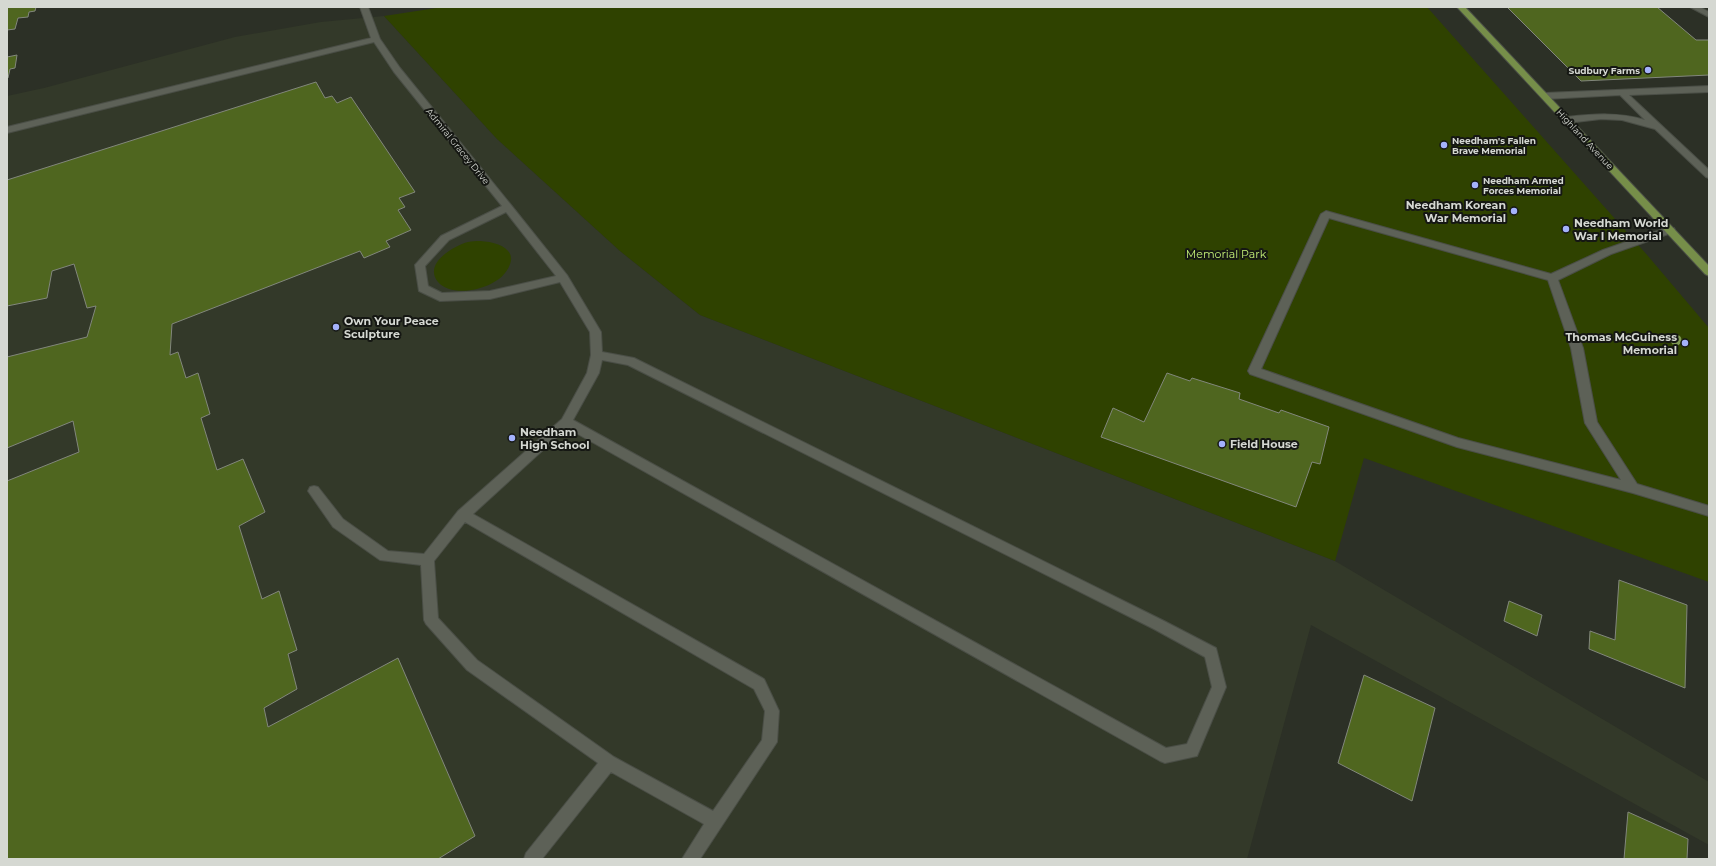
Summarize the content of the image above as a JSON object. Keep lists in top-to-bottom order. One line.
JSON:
{"streets":{"main road":["Highland Avenue"],"street":["Admiral Gracey Drive"]},"parks":["Memorial Park"],"places":["Sudbury Farms","Needham's Fallen Brave Memorial","Needham Armed Forces Memorial","Needham Korean War Memorial","Needham World War I Memorial","Own Your Peace Sculpture","Thomas McGuiness Memorial","Needham High School","Field House"]}
